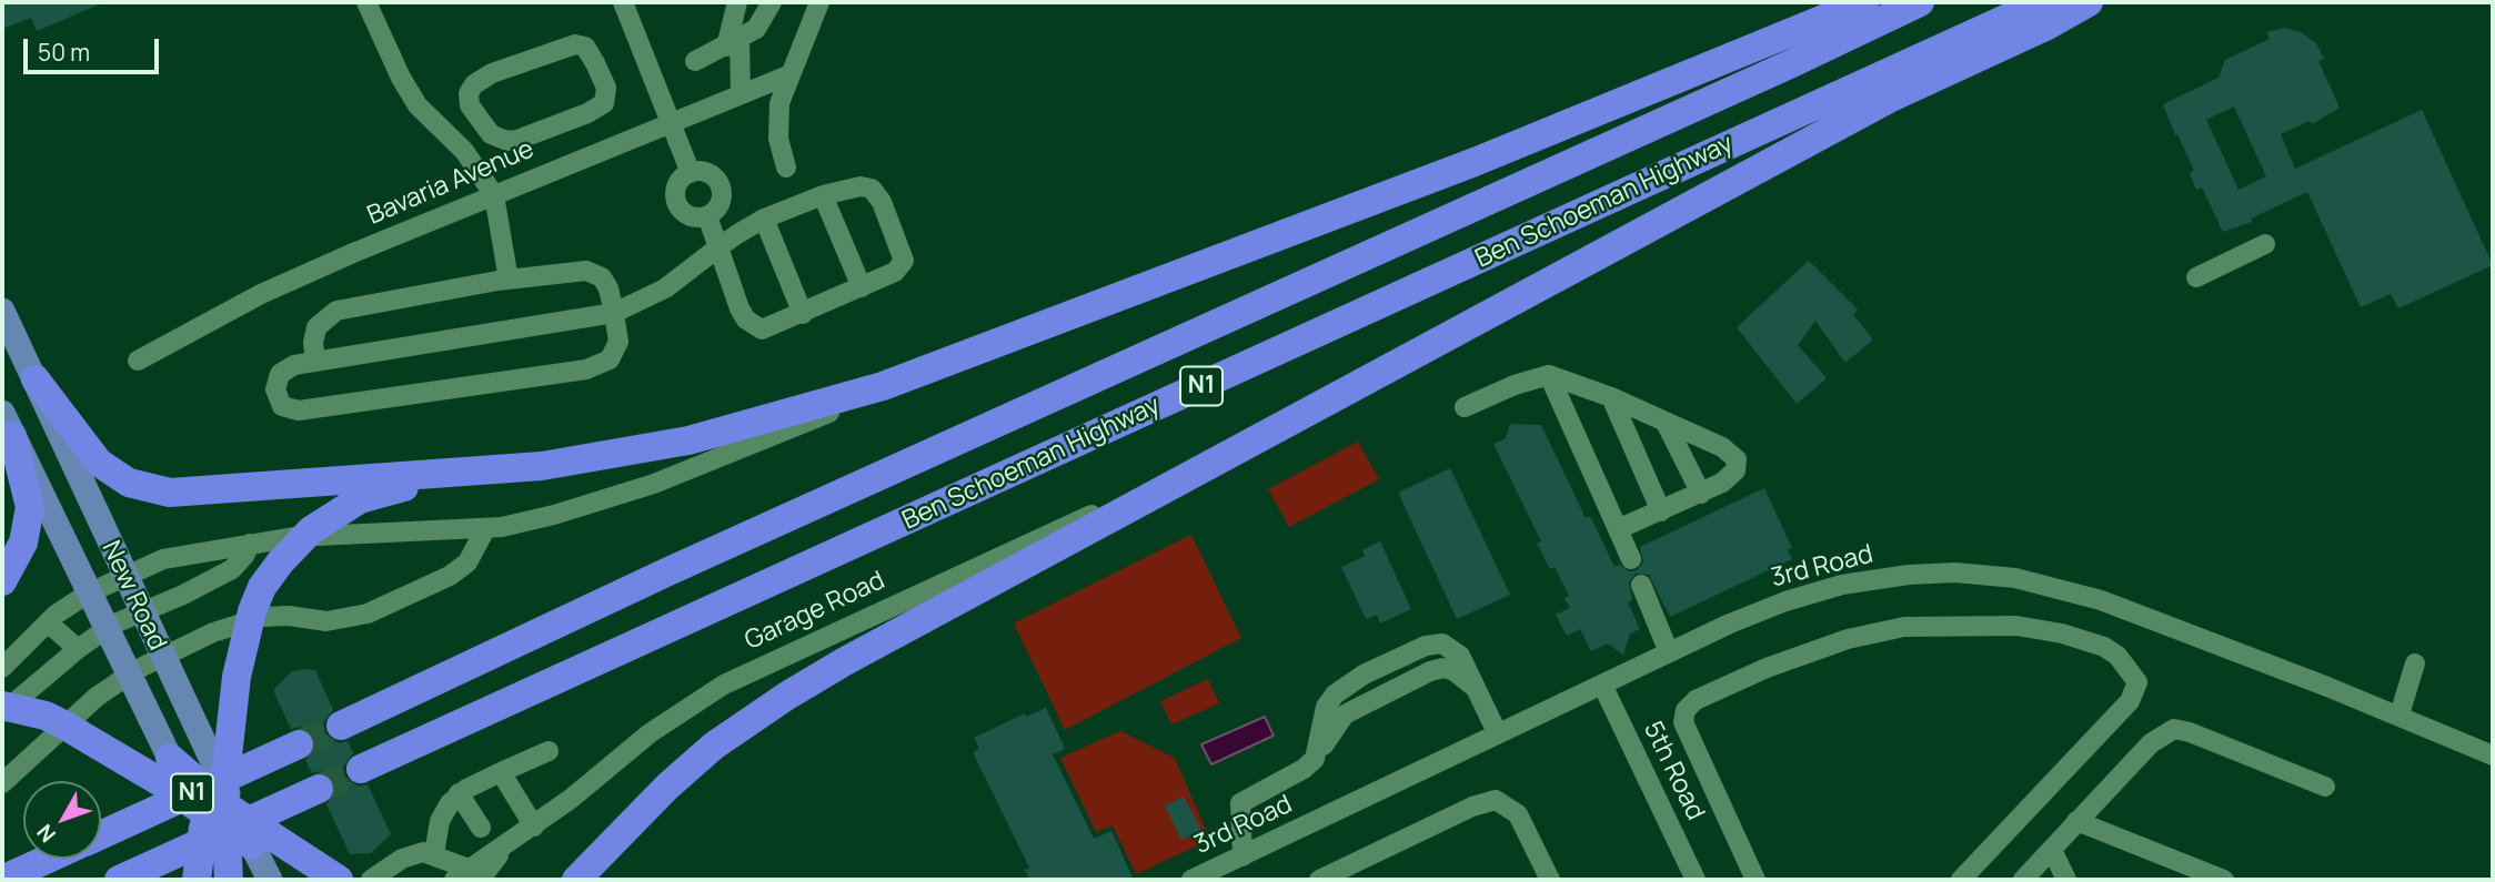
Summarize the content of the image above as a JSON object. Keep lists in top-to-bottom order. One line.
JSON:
{"streets":{"highway":["Ben Schoeman Highway","N1"],"main road":["New Road"],"street":["Bavaria Avenue","3rd Road","Garage Road","5th Road"]},"crossings":[["3rd Road","5th Road"]],"scale_bar":"50 m","north":"bottom left"}
